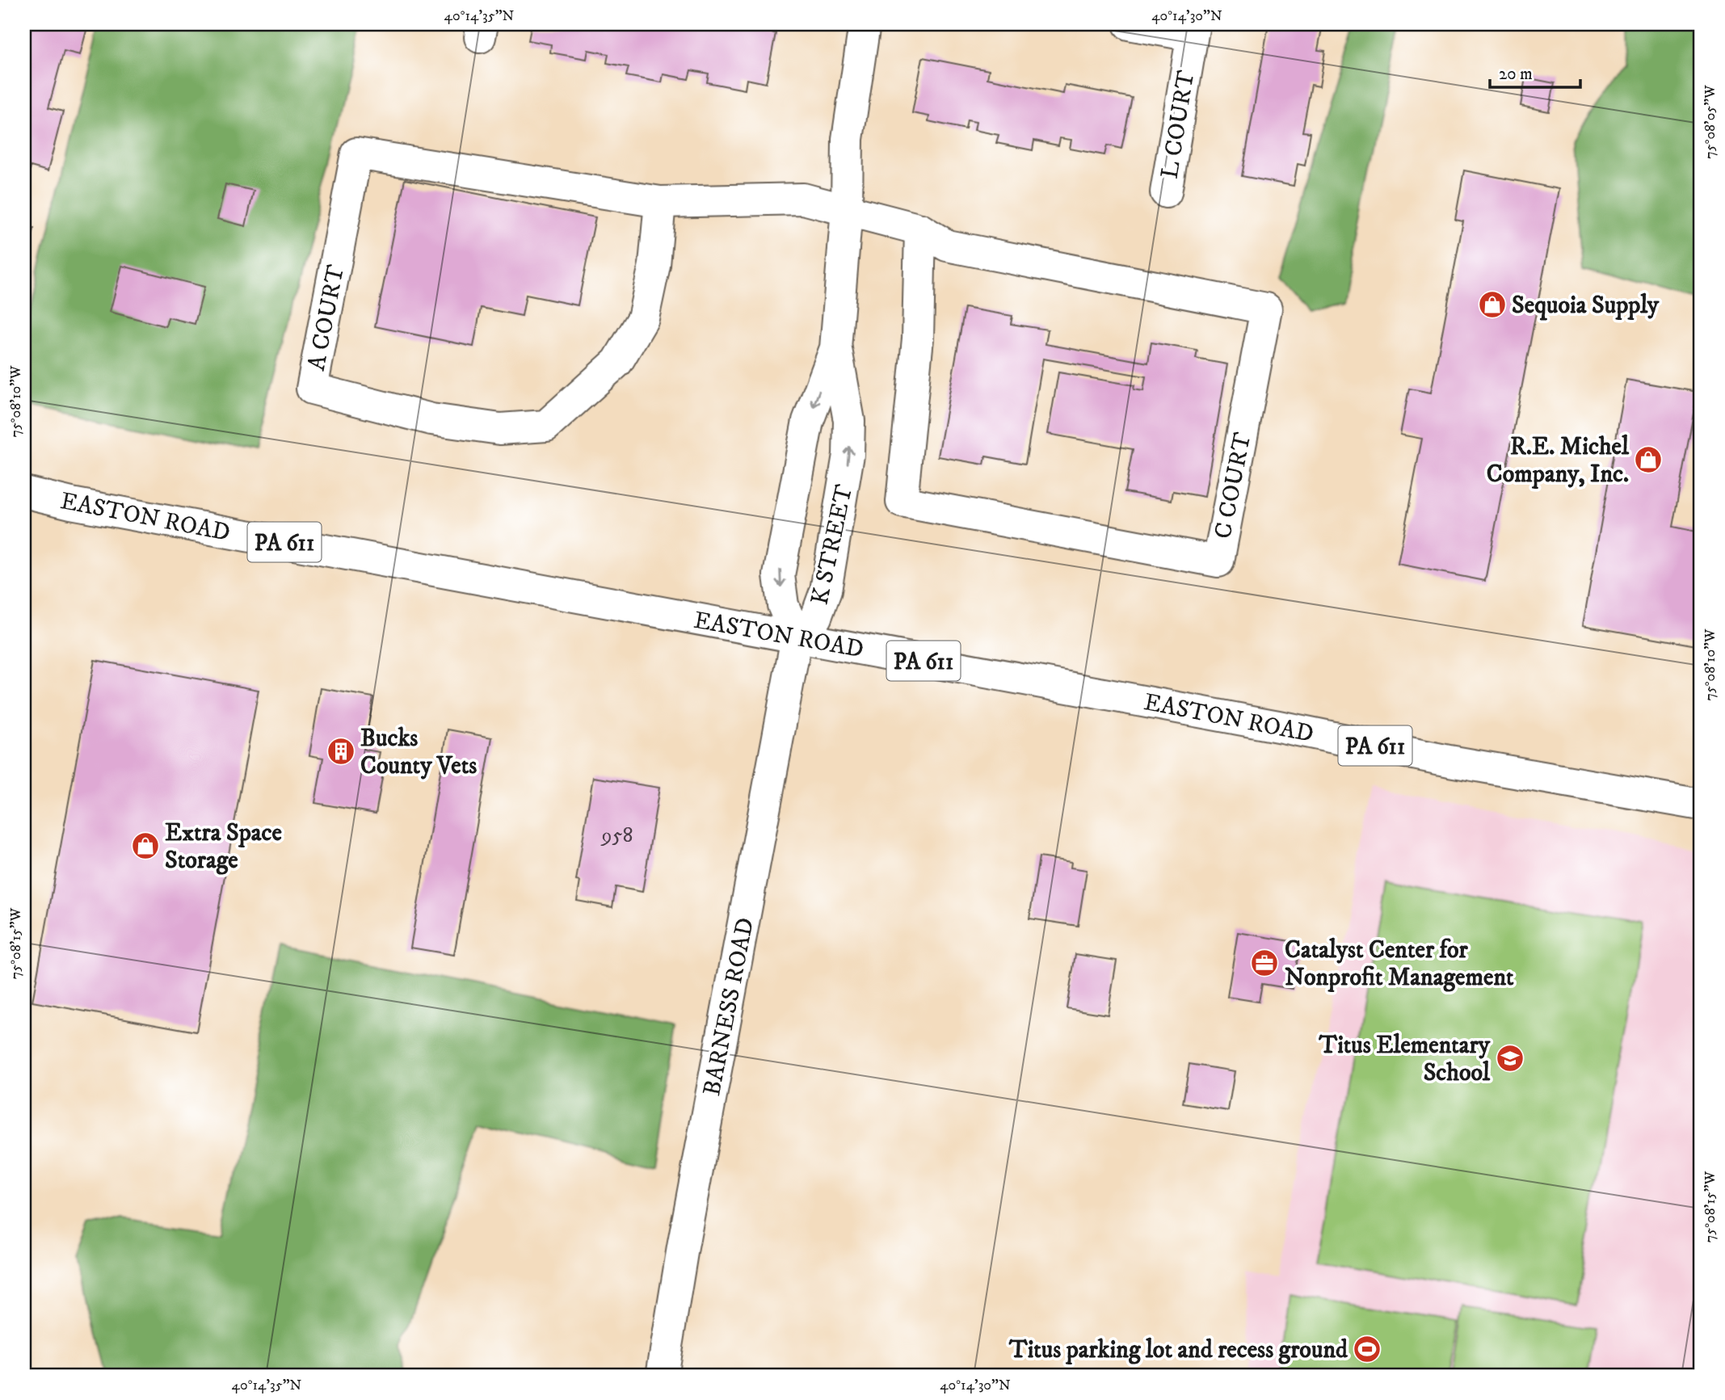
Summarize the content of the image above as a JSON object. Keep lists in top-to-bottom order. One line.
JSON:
{"streets":{"main road":["L COURT","A COURT","C COURT","EASTON ROAD","PA 611","K STREET","BARNESS ROAD"]},"crossings":[["A COURT","C COURT"],["A COURT","K STREET"],["C COURT","K STREET"],["EASTON ROAD","K STREET"],["EASTON ROAD","BARNESS ROAD"],["K STREET","BARNESS ROAD"]],"places":{"shop":["Sequoia Supply","R.E. Michel Company, Inc.","Extra Space Storage"],"building":["Bucks County Vets"],"office":["Catalyst Center for Nonprofit Management"],"school or university":["Titus Elementary School"],"sports":["Titus parking lot and recess ground"]},"house_numbers":["958"],"scale_bar":"20 m","coordinates":["40°14'35\"N","40°14'30\"N","75°08'05\"W","75°08'10\"W","75°08'15\"W"]}
